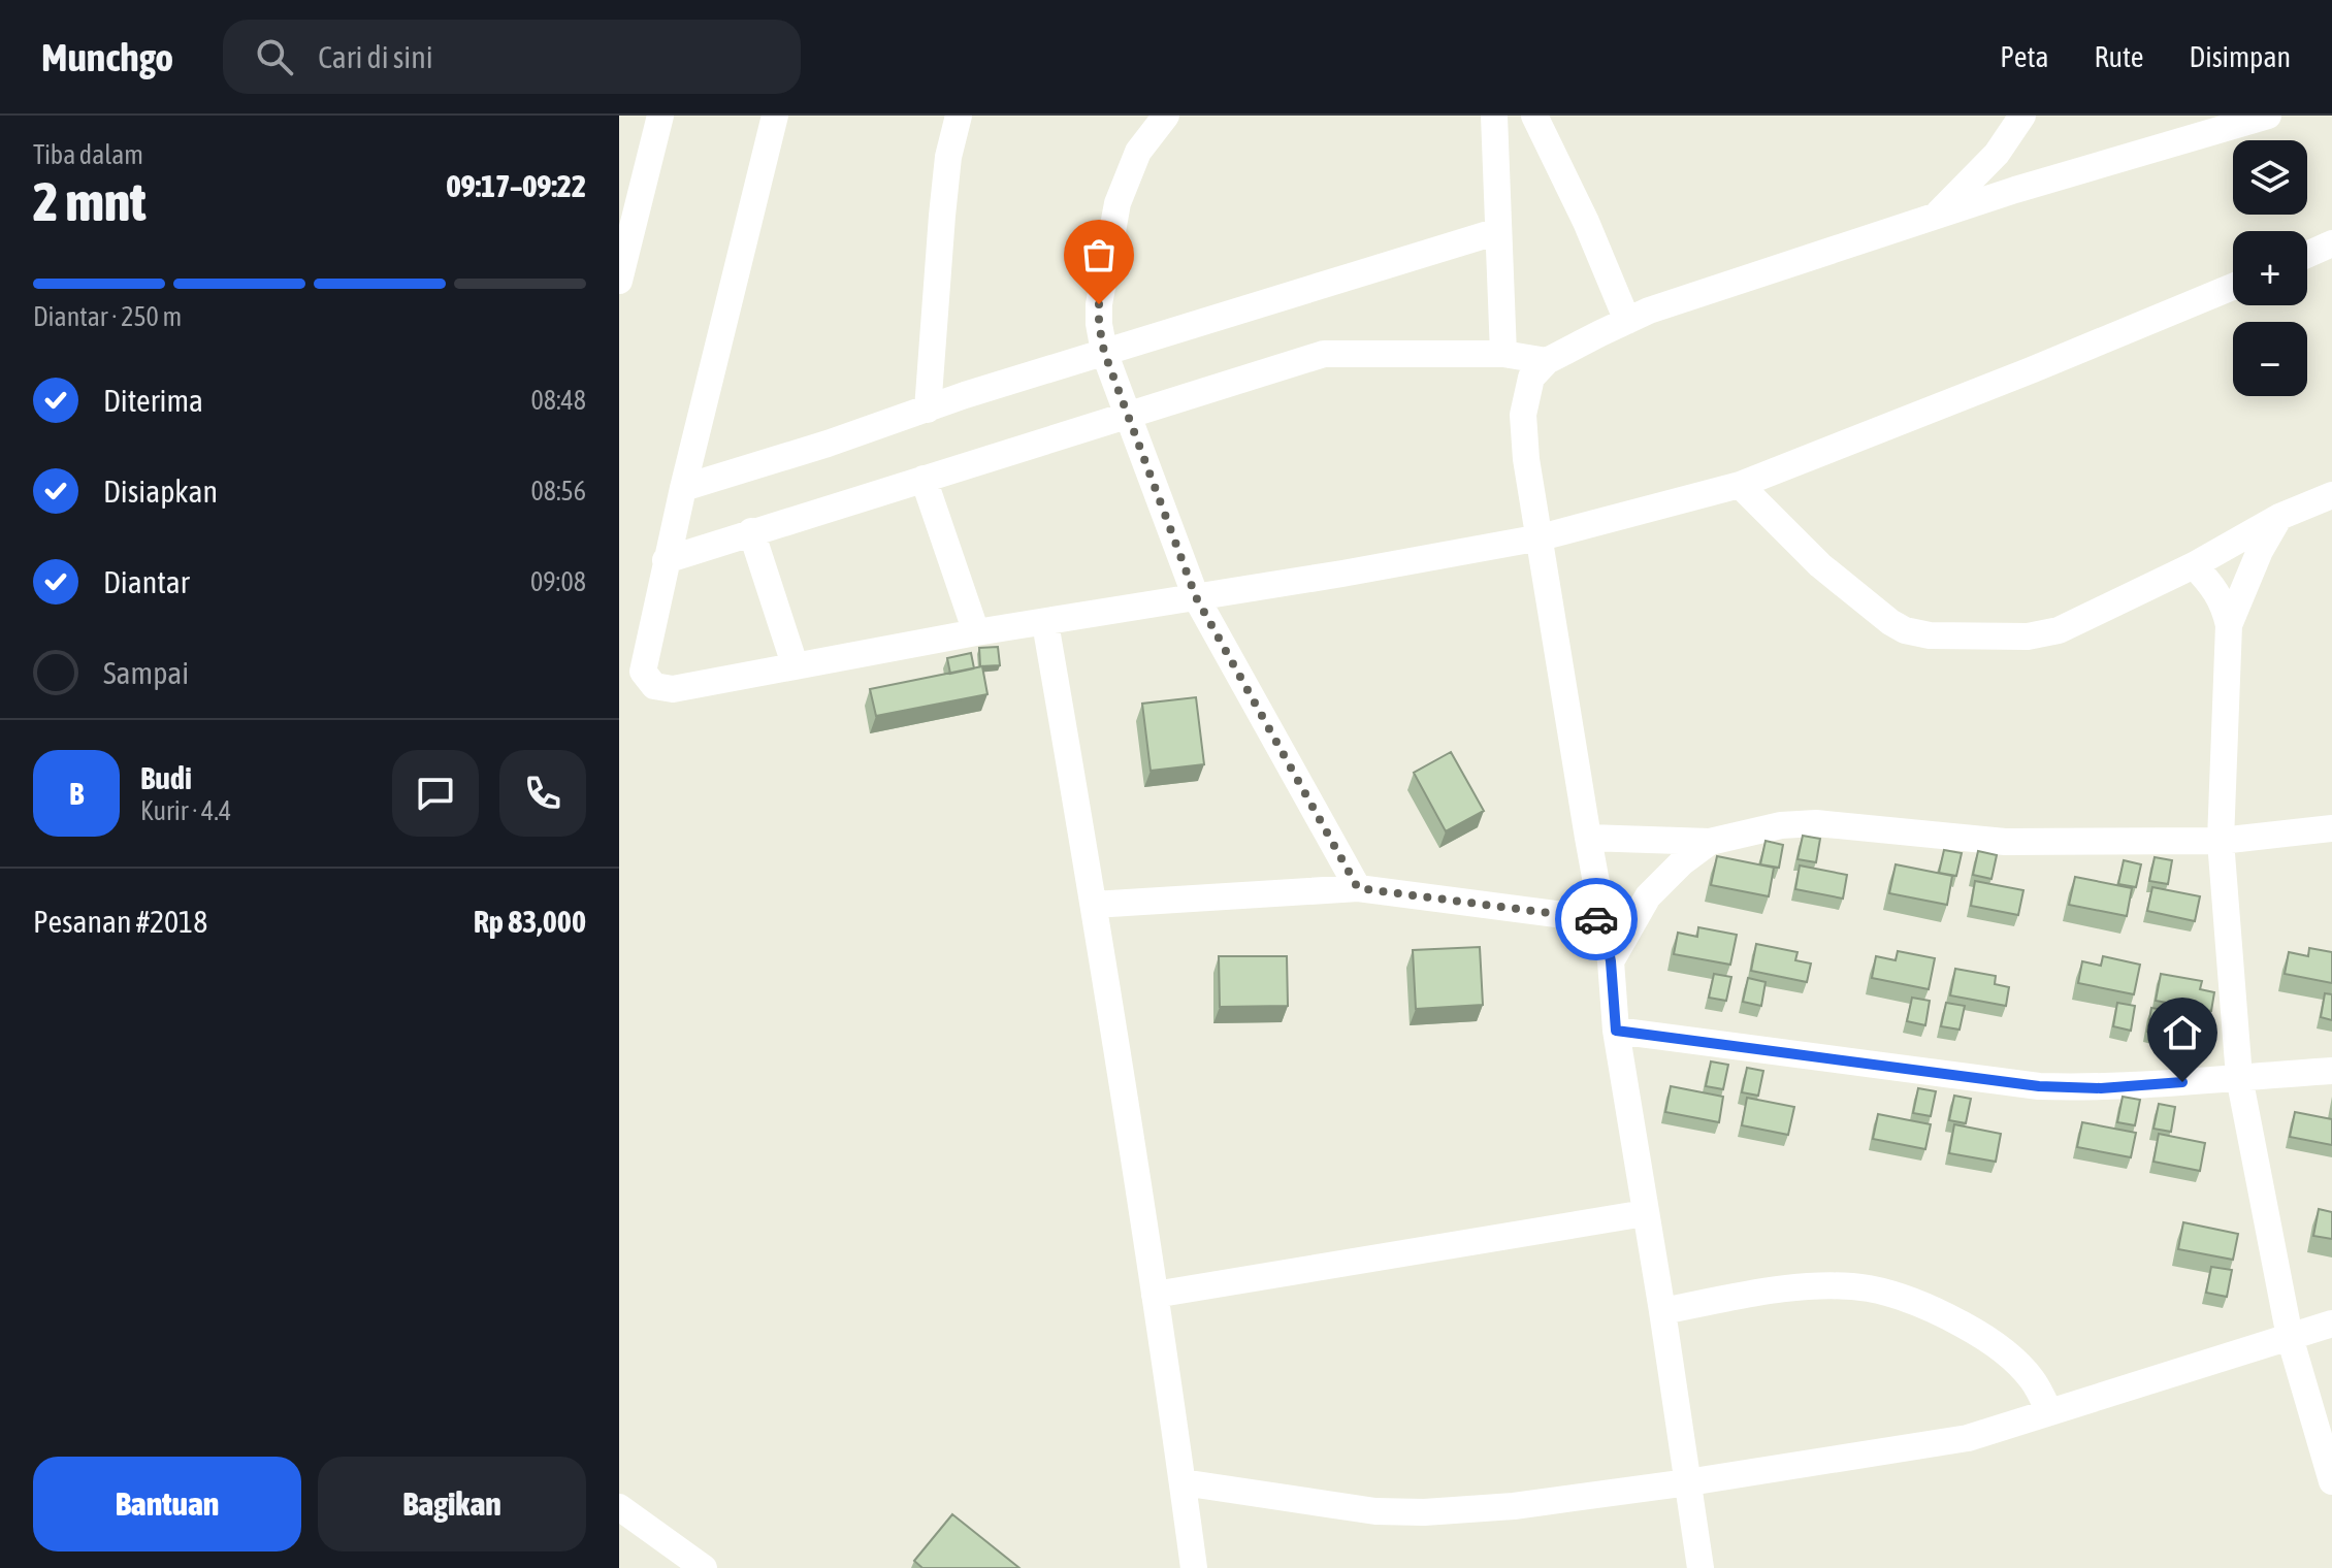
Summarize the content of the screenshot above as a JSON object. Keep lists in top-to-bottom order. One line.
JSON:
{"page":{"header":"Munchgo","search":"Cari di sini","nav":["Peta","Rute","Disimpan"],"heading":["2 mnt","Tiba dalam","09:17–09:22"],"panel":["Budi","Kurir · 4.4","Pesanan #2018","Rp 83,000"],"map_buttons":["+","−"],"bar":"Diantar · 250 m","list":[["Diterima","08:48"],["Disiapkan","08:56"],["Diantar","09:08"],"Sampai"],"round":"B","buttons":["Bantuan","Bagikan"]}}
